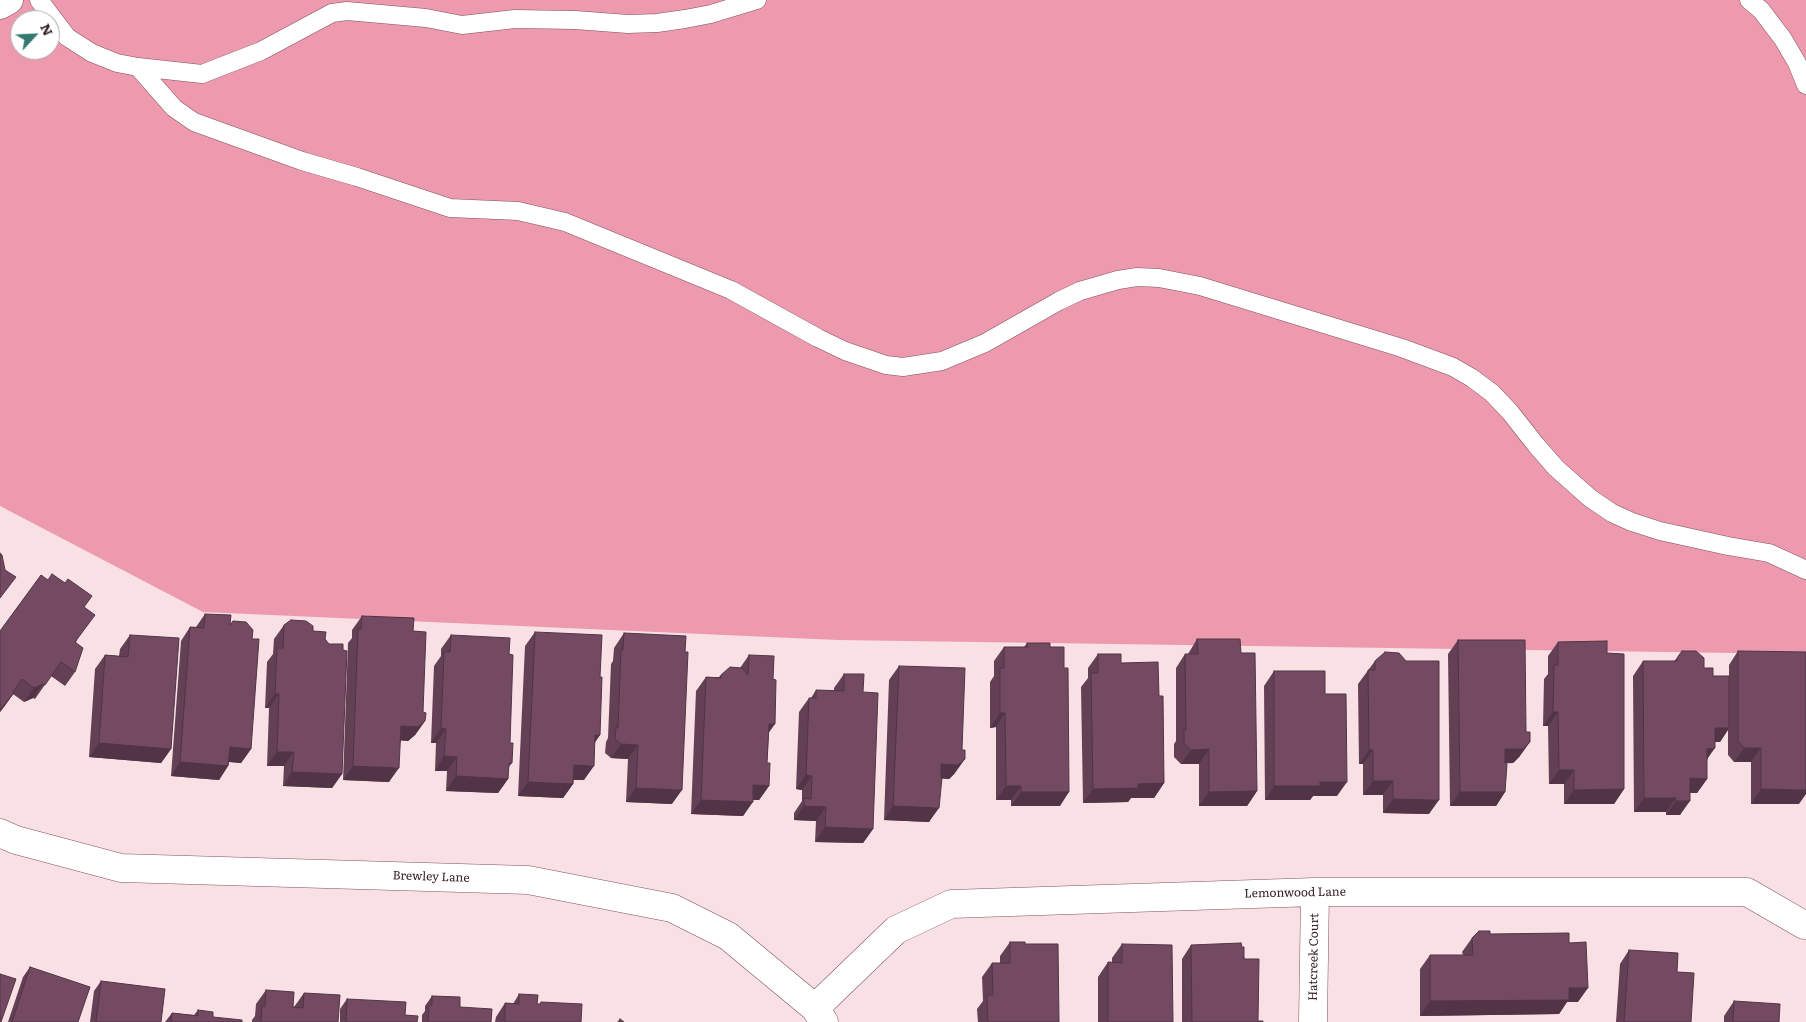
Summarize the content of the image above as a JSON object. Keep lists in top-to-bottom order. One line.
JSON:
{"streets":{"street":["Brewley Lane","Lemonwood Lane","Hatcreek Court"]},"crossings":[["Brewley Lane","Lemonwood Lane"],["Lemonwood Lane","Hatcreek Court"]],"north":"top right"}
